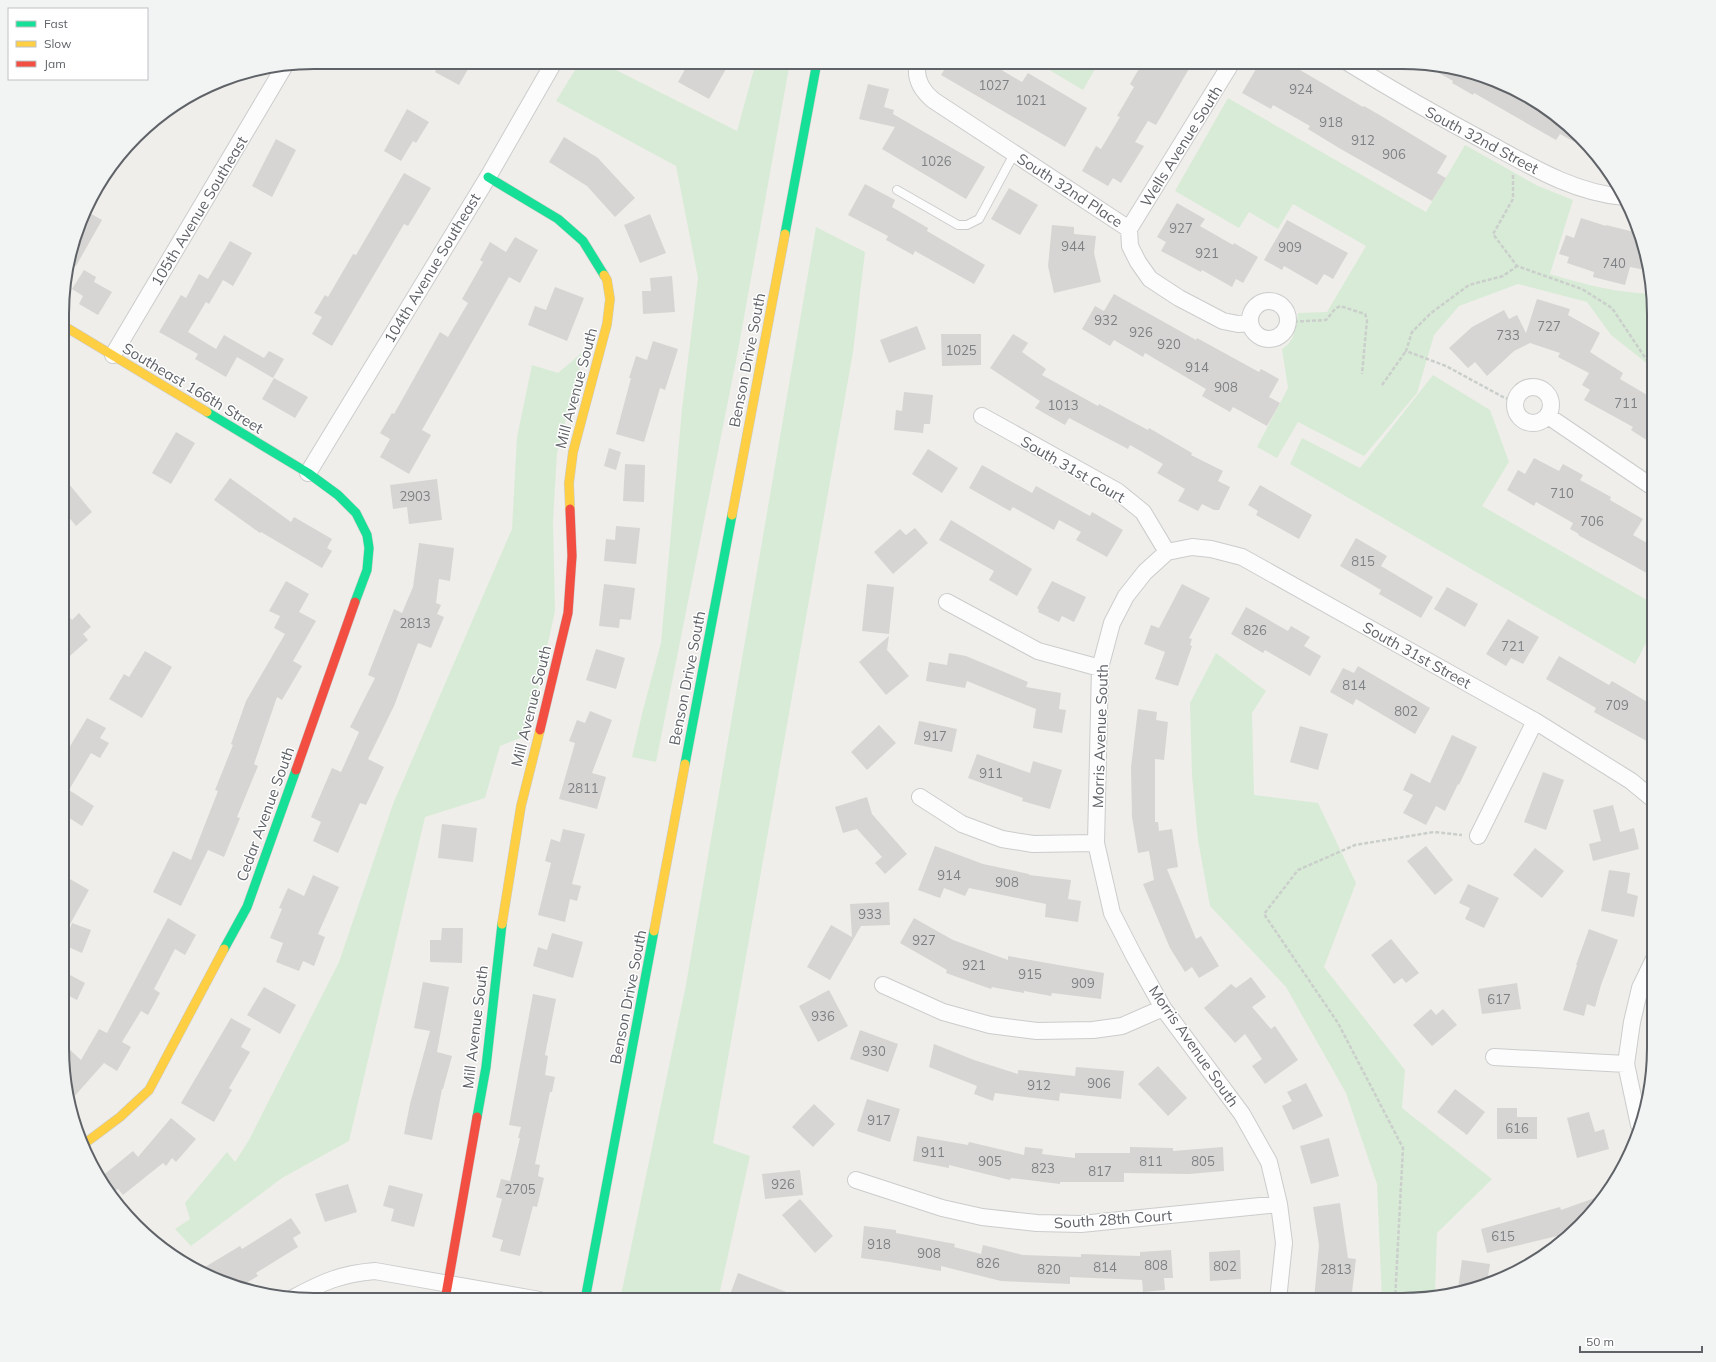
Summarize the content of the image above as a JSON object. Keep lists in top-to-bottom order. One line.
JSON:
{"streets":{"street":["South 32nd Street","Wells Avenue South","South 32nd Place","105th Avenue Southeast","104th Avenue Southeast","Benson Drive South","Southeast 166th Street","Mill Avenue South","South 31st Court","South 31st Street","Morris Avenue South","Cedar Avenue South","South 28th Court"]},"crossings":[["Wells Avenue South","South 32nd Place"],["105th Avenue Southeast","Southeast 166th Street"],["104th Avenue Southeast","Southeast 166th Street"],["104th Avenue Southeast","Mill Avenue South"],["104th Avenue Southeast","Cedar Avenue South"],["Southeast 166th Street","Cedar Avenue South"],["South 31st Court","South 31st Street"],["South 31st Court","Morris Avenue South"],["South 31st Street","Morris Avenue South"],["Morris Avenue South","South 28th Court"]],"house_numbers":["1027","924","1021","918","912","906","1026","927","944","909","921","740","932","727","926","733","920","1025","914","908","711","1013","710","2903","706","815","2813","826","721","814","709","802","917","911","2811","914","908","933","927","921","915","909","617","936","930","906","912","917","616","911","905","811","805","823","817","926","2705","615","918","908","826","808","802","814","820","2813"],"legend":["Fast","Slow","Jam"],"scale_bar":"50 m"}
